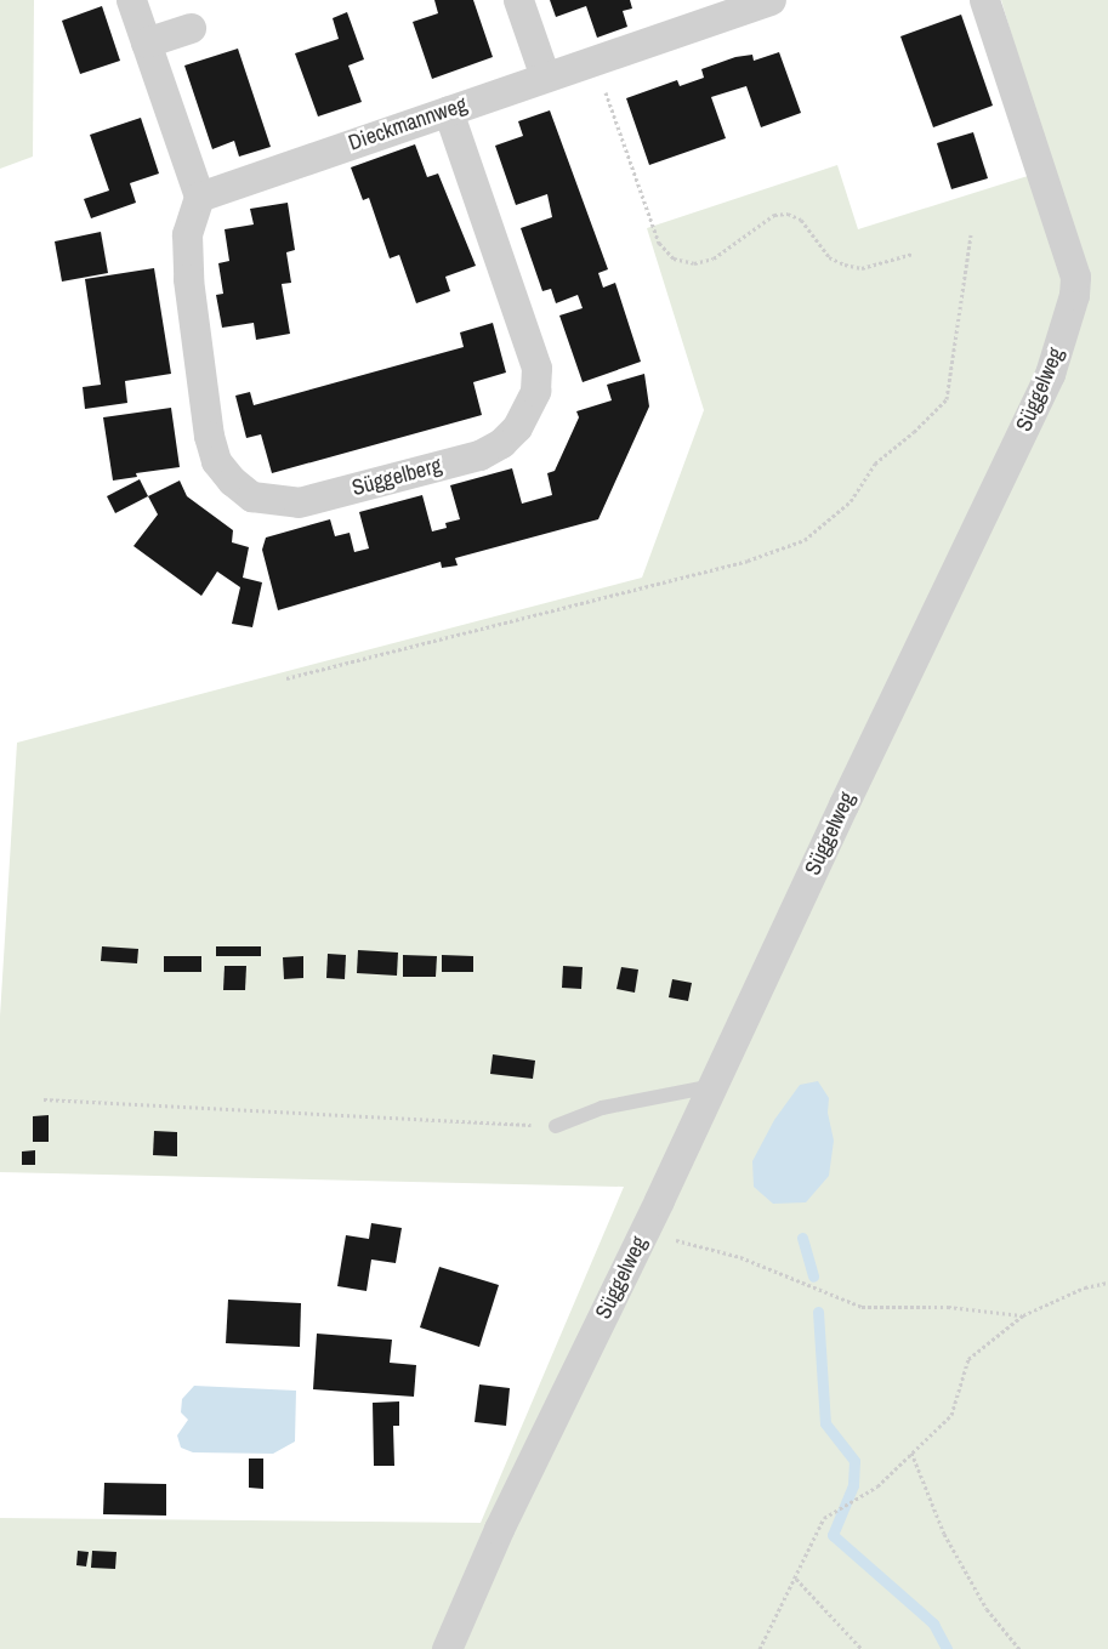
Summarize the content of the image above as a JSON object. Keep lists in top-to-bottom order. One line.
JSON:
{"streets":{"street":["Dieckmannweg","Süggelweg","Süggelberg"]},"crossings":[["Dieckmannweg","Süggelberg"]]}
